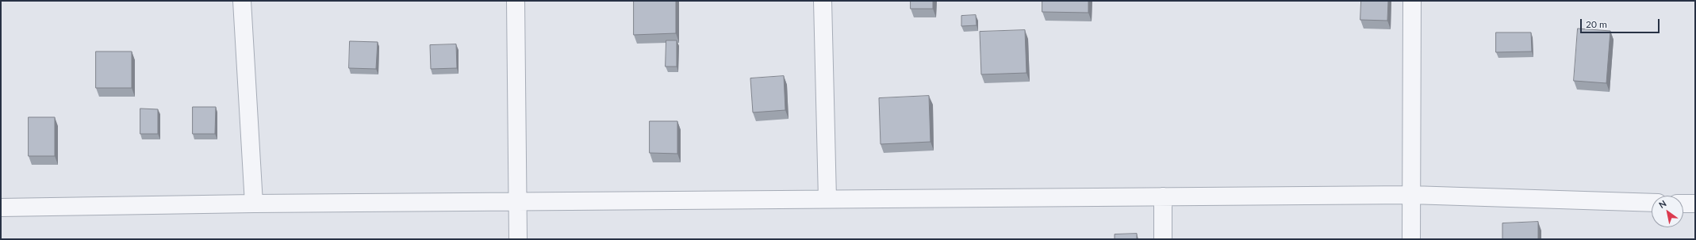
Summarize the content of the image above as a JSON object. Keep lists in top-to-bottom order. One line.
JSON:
{"scale_bar":"20 m","north":"top left"}
